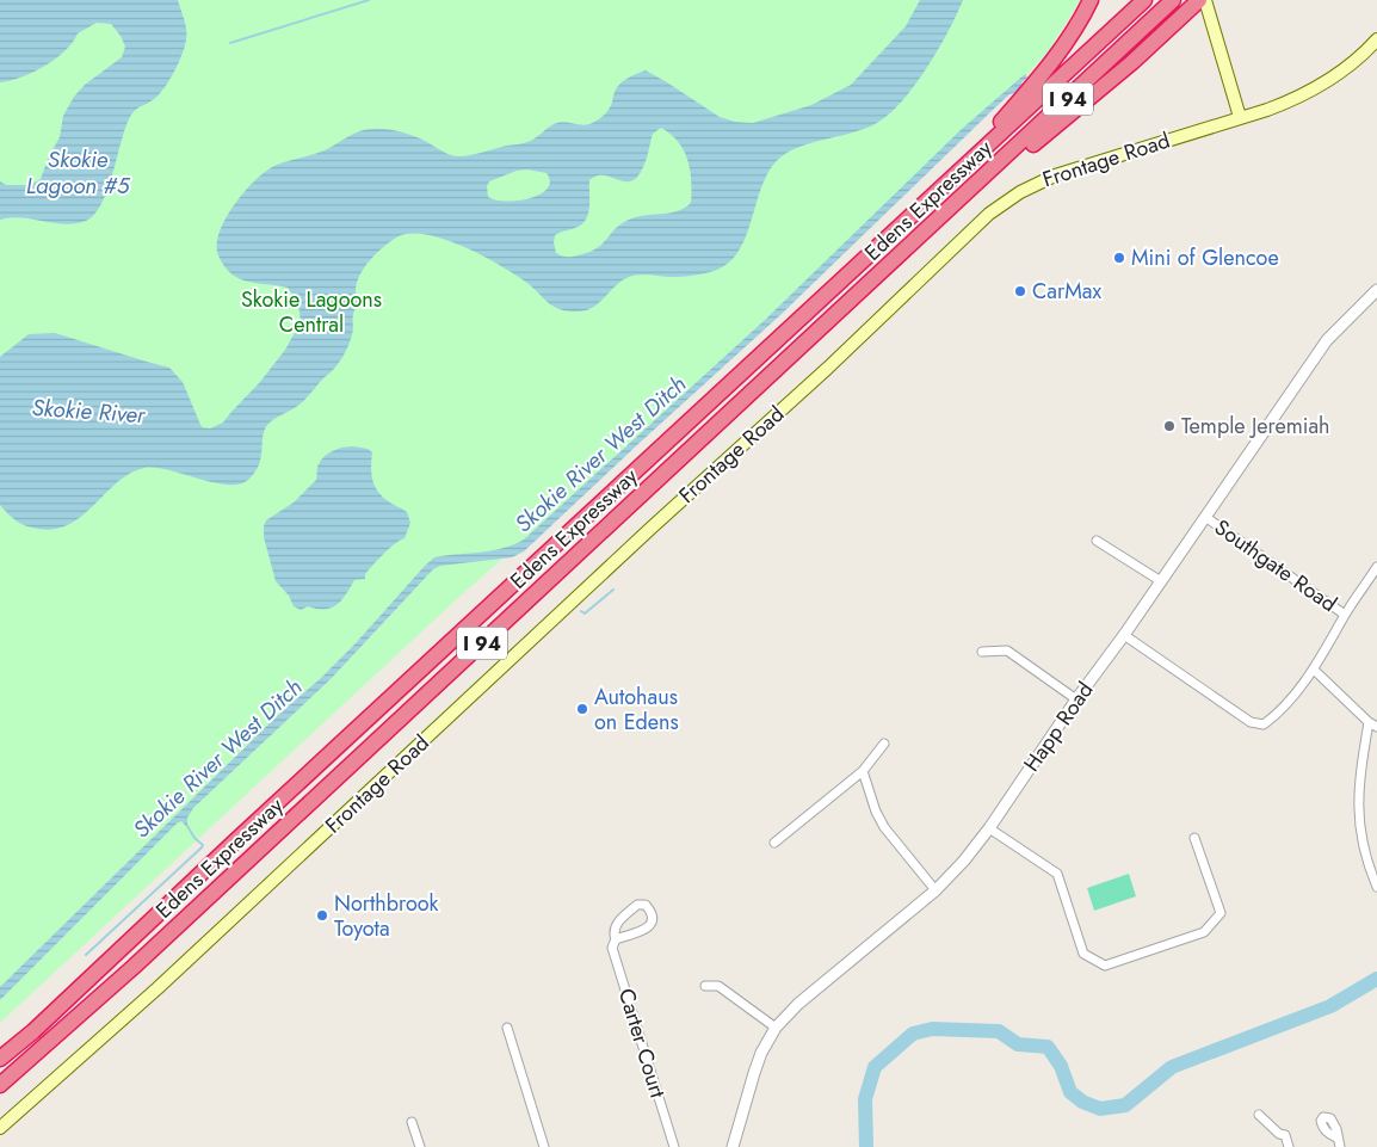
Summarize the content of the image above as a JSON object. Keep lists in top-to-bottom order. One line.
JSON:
{"streets":{"highway":["I 94","Edens Expressway"],"main road":["Frontage Road"],"street":["Southgate Road","Happ Road","Carter Court"]},"crossings":[["Southgate Road","Happ Road"]],"water":["Skokie Lagoon #5","Skokie River","Skokie River West Ditch"],"parks":["Skokie Lagoons Central"],"places":["Mini of Glencoe","CarMax","Temple Jeremiah","Autohaus on Edens","Northbrook Toyota"]}
